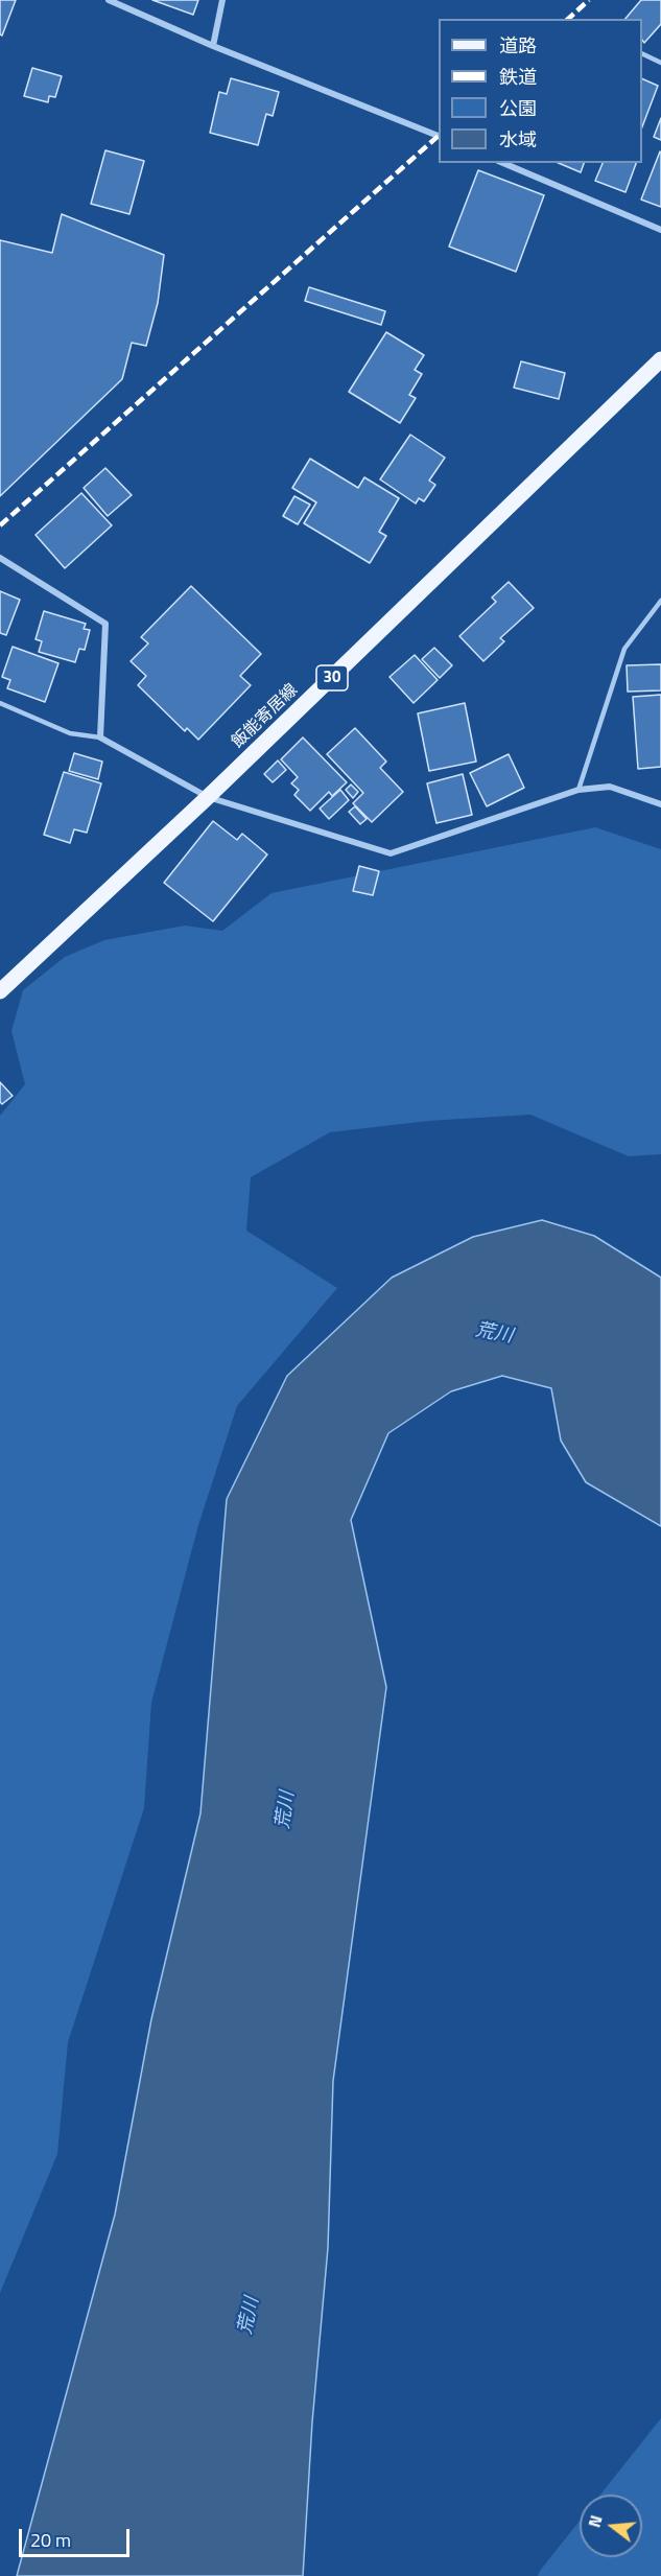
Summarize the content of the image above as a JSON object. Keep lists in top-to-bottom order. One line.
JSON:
{"streets":{"main road":["30","飯能寄居線"]},"water":["荒川"],"legend":["道路","鉄道","公園","水域"],"scale_bar":"20 m","north":"left"}
